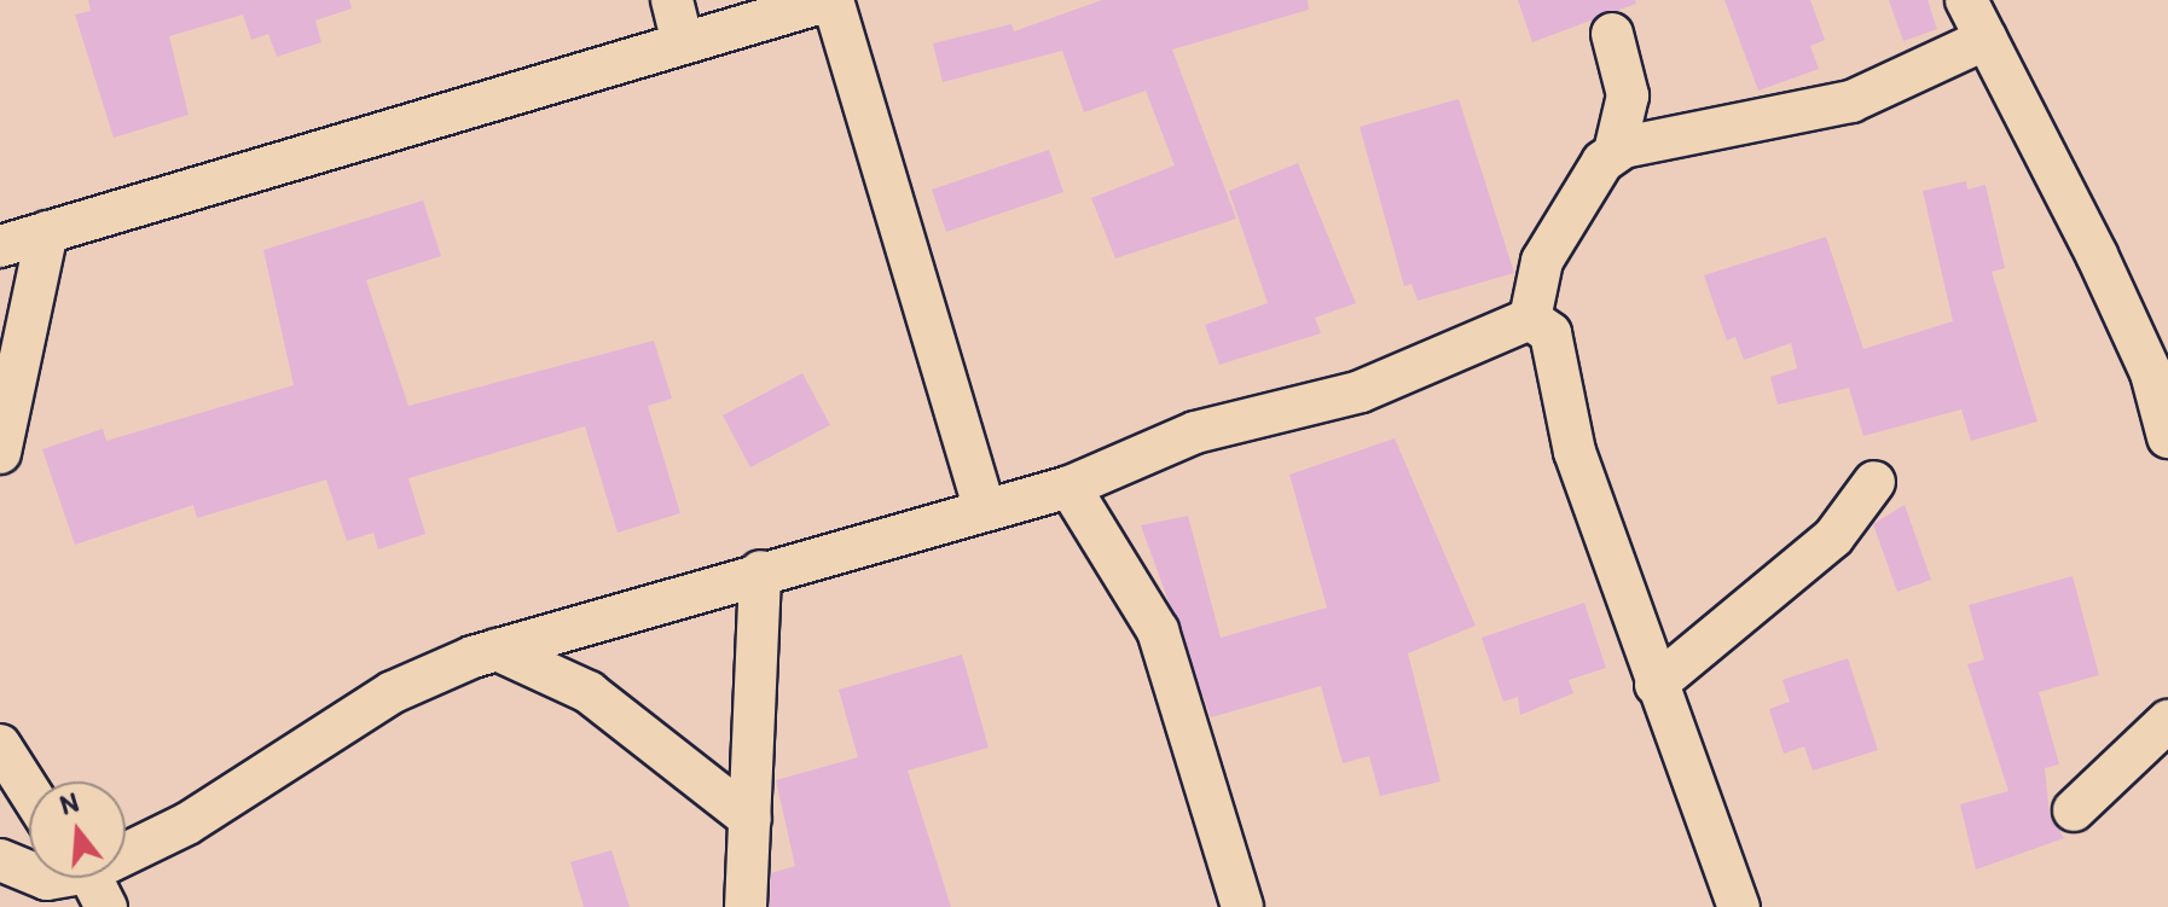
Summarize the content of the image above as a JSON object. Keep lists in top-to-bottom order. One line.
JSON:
{"north":"top"}
